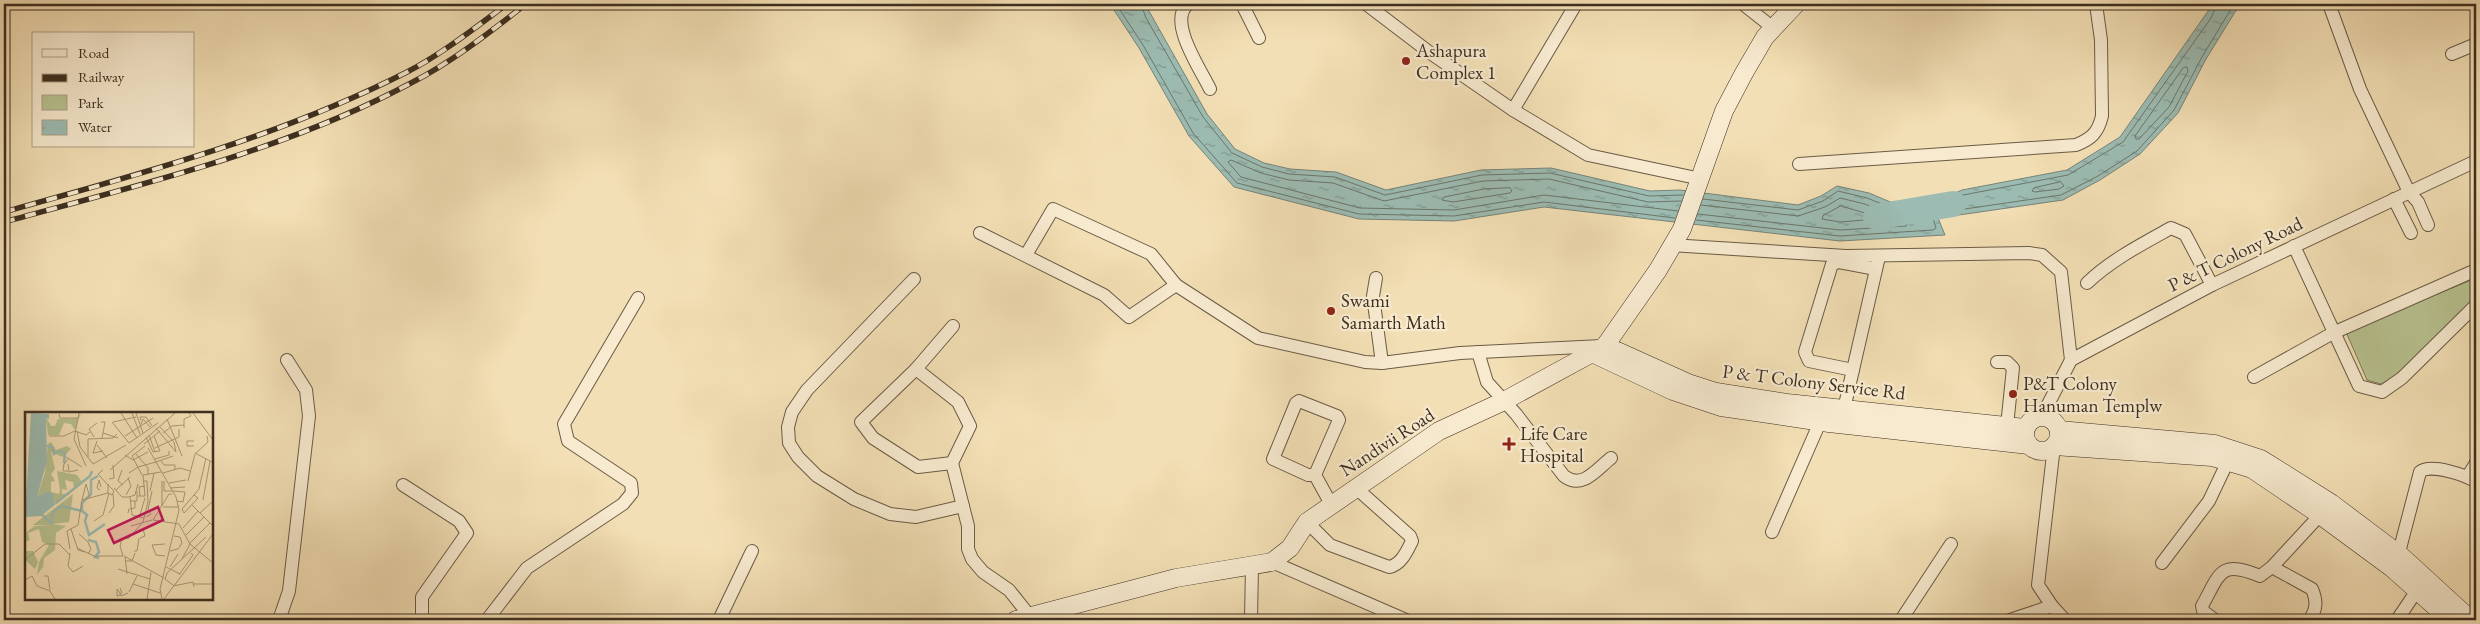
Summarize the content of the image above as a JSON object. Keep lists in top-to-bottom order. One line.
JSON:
{"streets":{"street":["P & T Colony Road","P & T Colony Service Rd","Nandivii Road"]},"crossings":[["P & T Colony Service Rd","Nandivii Road"]],"places":{"other":["Ashapura Complex 1","Swami Samarth Math","P&T Colony Hanuman Templw"],"health":["Life Care Hospital"]},"legend":["Road","Railway","Park","Water"]}
